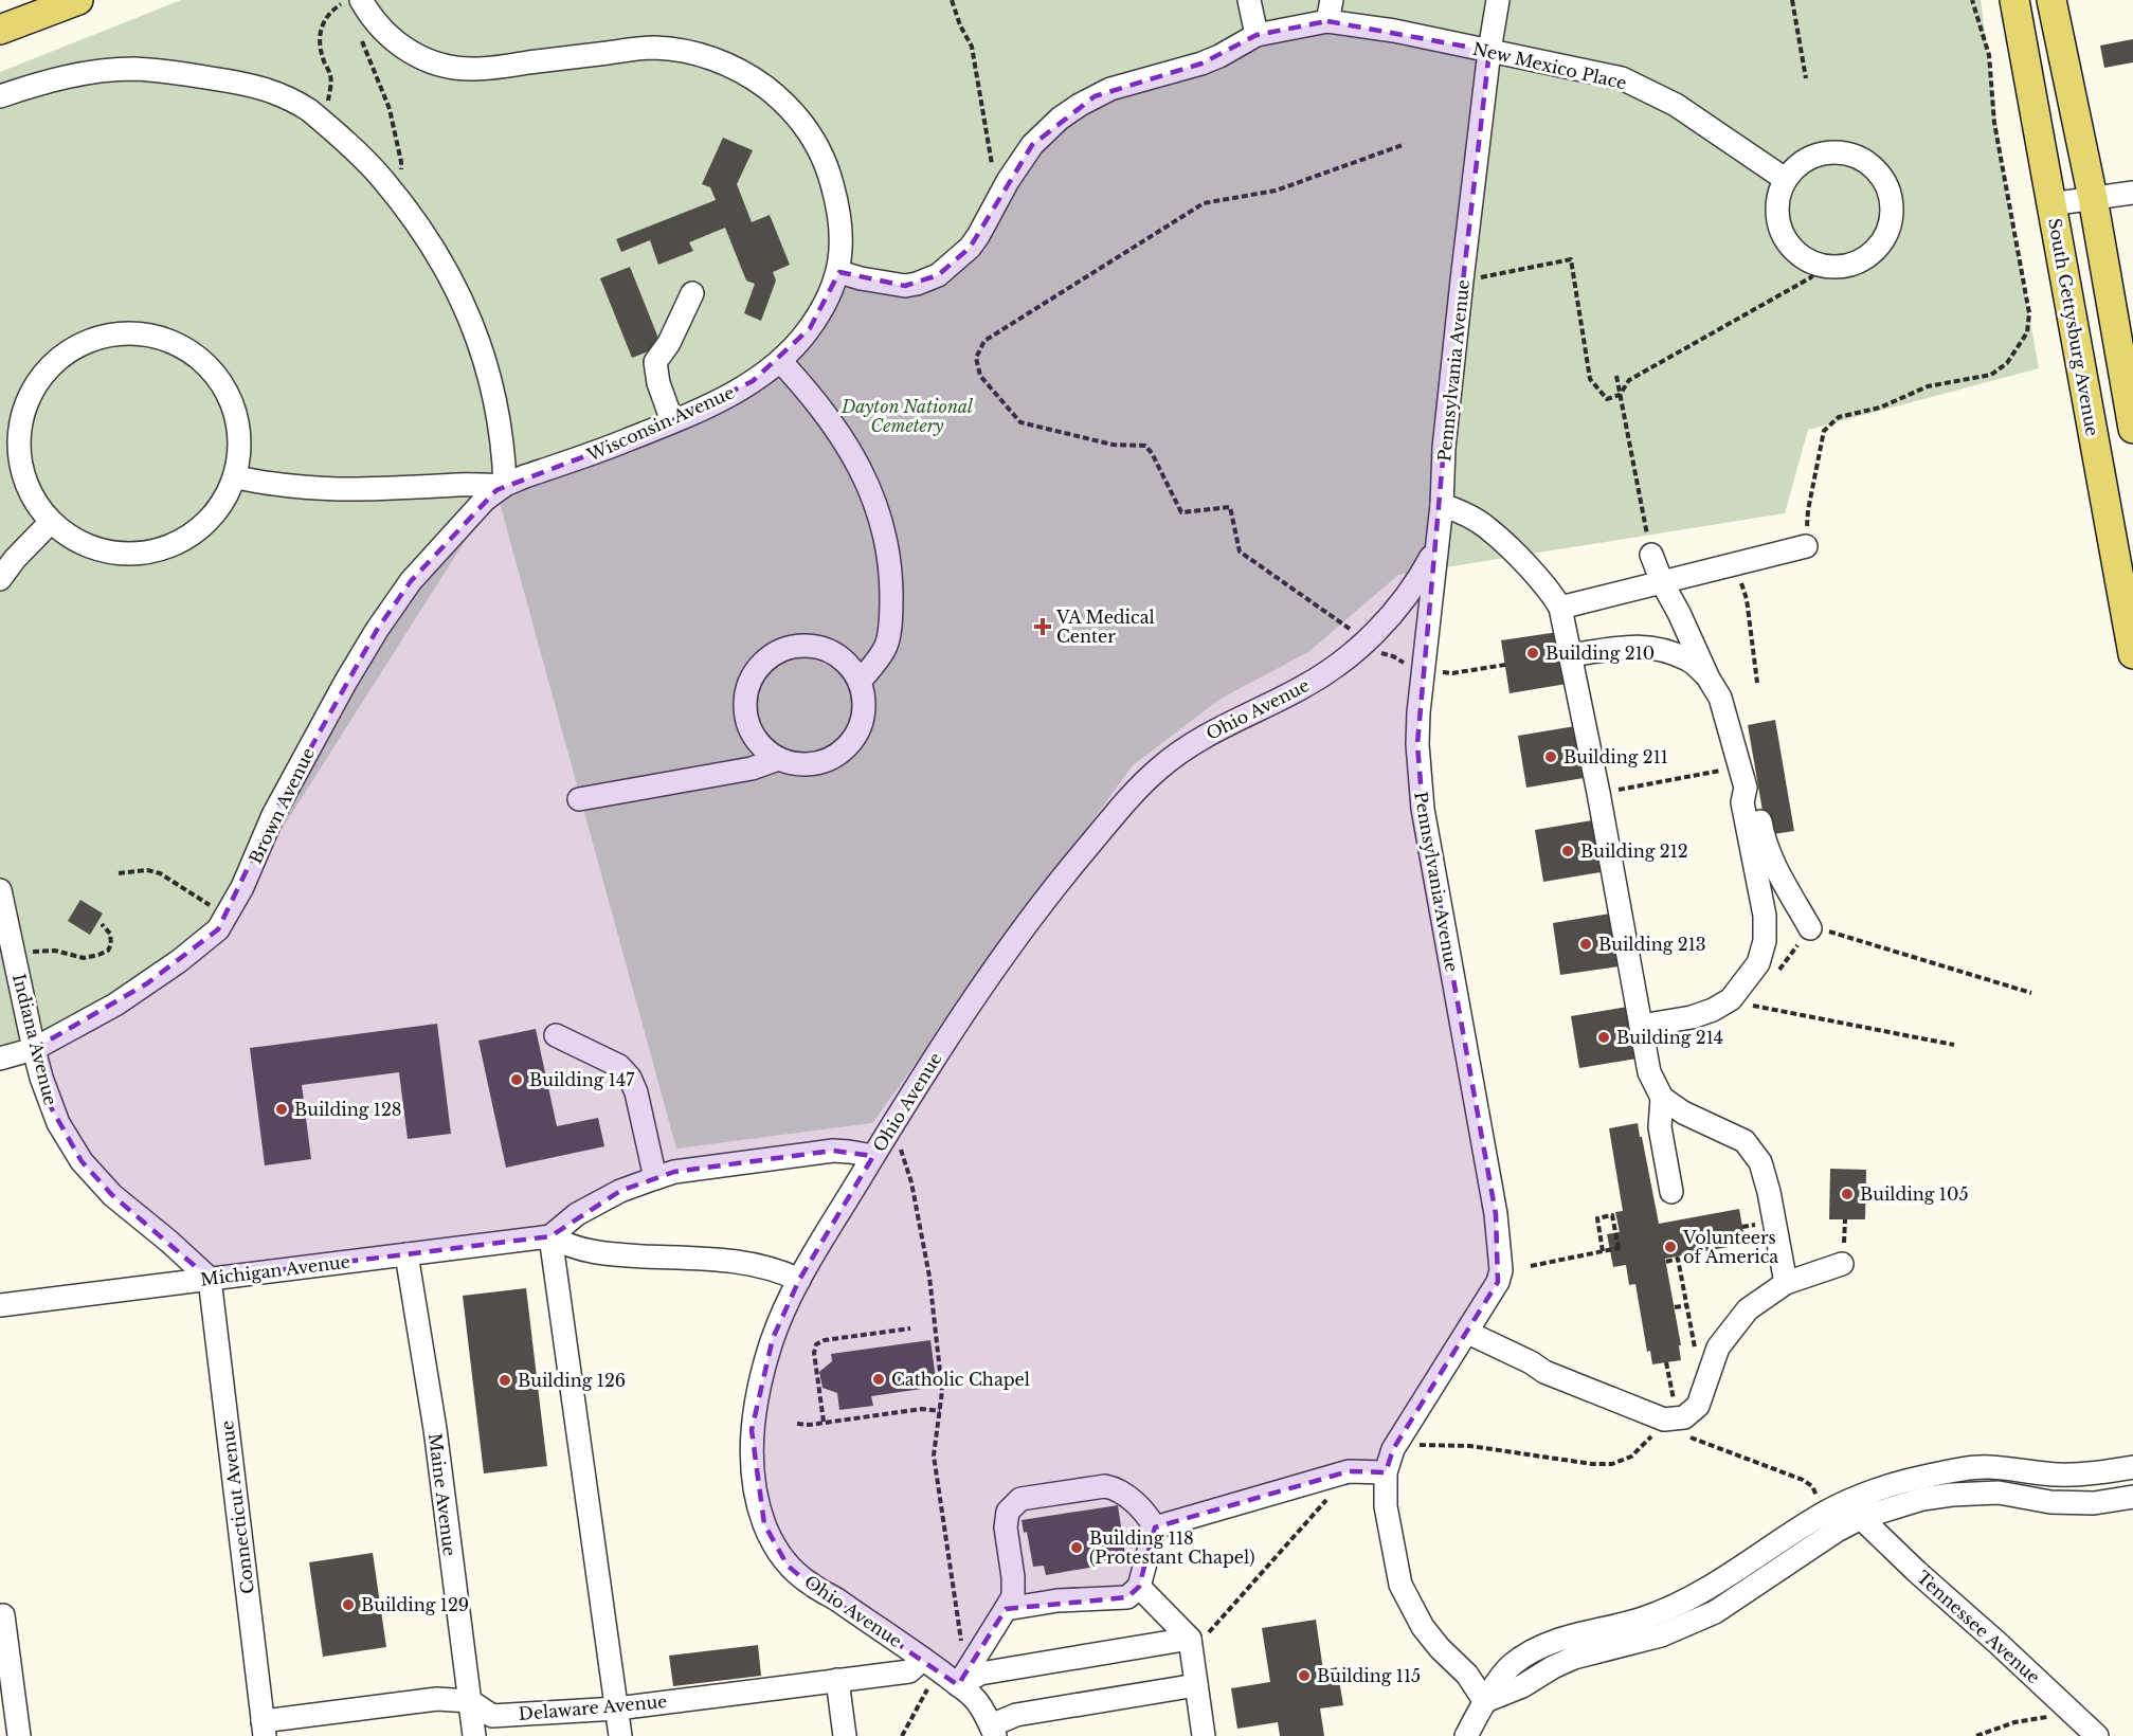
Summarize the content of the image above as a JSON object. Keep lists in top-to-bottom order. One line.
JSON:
{"streets":{"main road":["South Gettysburg Avenue"],"street":["New Mexico Place","Pennsylvania Avenue","Wisconsin Avenue","Ohio Avenue","Brown Avenue","Indiana Avenue","Michigan Avenue","Maine Avenue","Connecticut Avenue","Tennessee Avenue","Delaware Avenue"]},"crossings":[["New Mexico Place","Pennsylvania Avenue"],["New Mexico Place","Wisconsin Avenue"],["Pennsylvania Avenue","Ohio Avenue"],["Wisconsin Avenue","Brown Avenue"],["Ohio Avenue","Delaware Avenue"],["Brown Avenue","Indiana Avenue"],["Indiana Avenue","Michigan Avenue"],["Indiana Avenue","Connecticut Avenue"],["Michigan Avenue","Maine Avenue"],["Michigan Avenue","Connecticut Avenue"],["Maine Avenue","Delaware Avenue"],["Connecticut Avenue","Delaware Avenue"]],"parks":["Dayton National Cemetery"],"places":{"health":["VA Medical Center"],"other":["Building 210","Building 211","Building 212","Building 213","Building 214","Building 147","Building 128","Building 105","Volunteers of America","Catholic Chapel","Building 126","Building 118 (Protestant Chapel)","Building 129","Building 115"]}}
